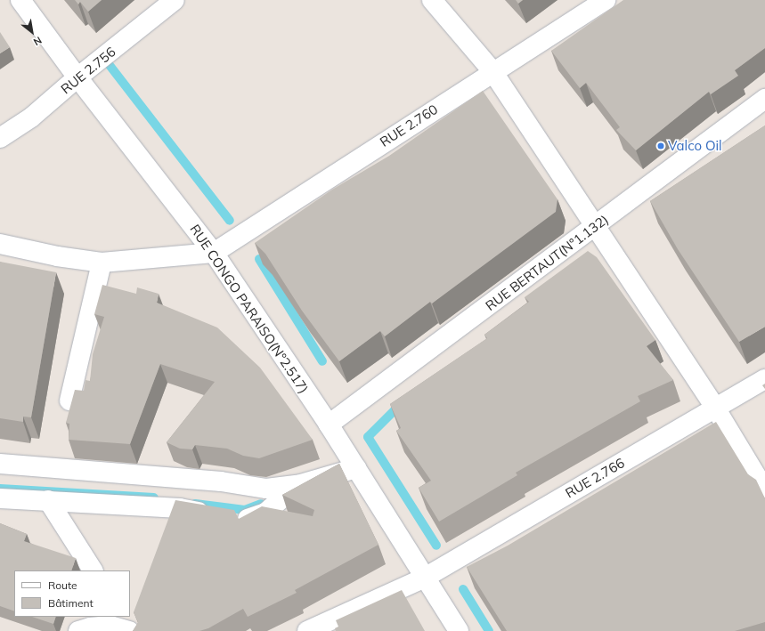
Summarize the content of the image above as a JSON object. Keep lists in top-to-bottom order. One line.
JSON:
{"streets":{"street":["RUE 2.756","RUE 2.760","RUE BERTAUT(N°1.132)","RUE CONGO PARAISO(N°2.517)","RUE 2.766"]},"crossings":[["RUE 2.756","RUE CONGO PARAISO(N°2.517)"],["RUE 2.760","RUE CONGO PARAISO(N°2.517)"],["RUE BERTAUT(N°1.132)","RUE CONGO PARAISO(N°2.517)"],["RUE CONGO PARAISO(N°2.517)","RUE 2.766"]],"places":["Valco Oil"],"legend":["Route","Bâtiment"],"north":"bottom right"}
